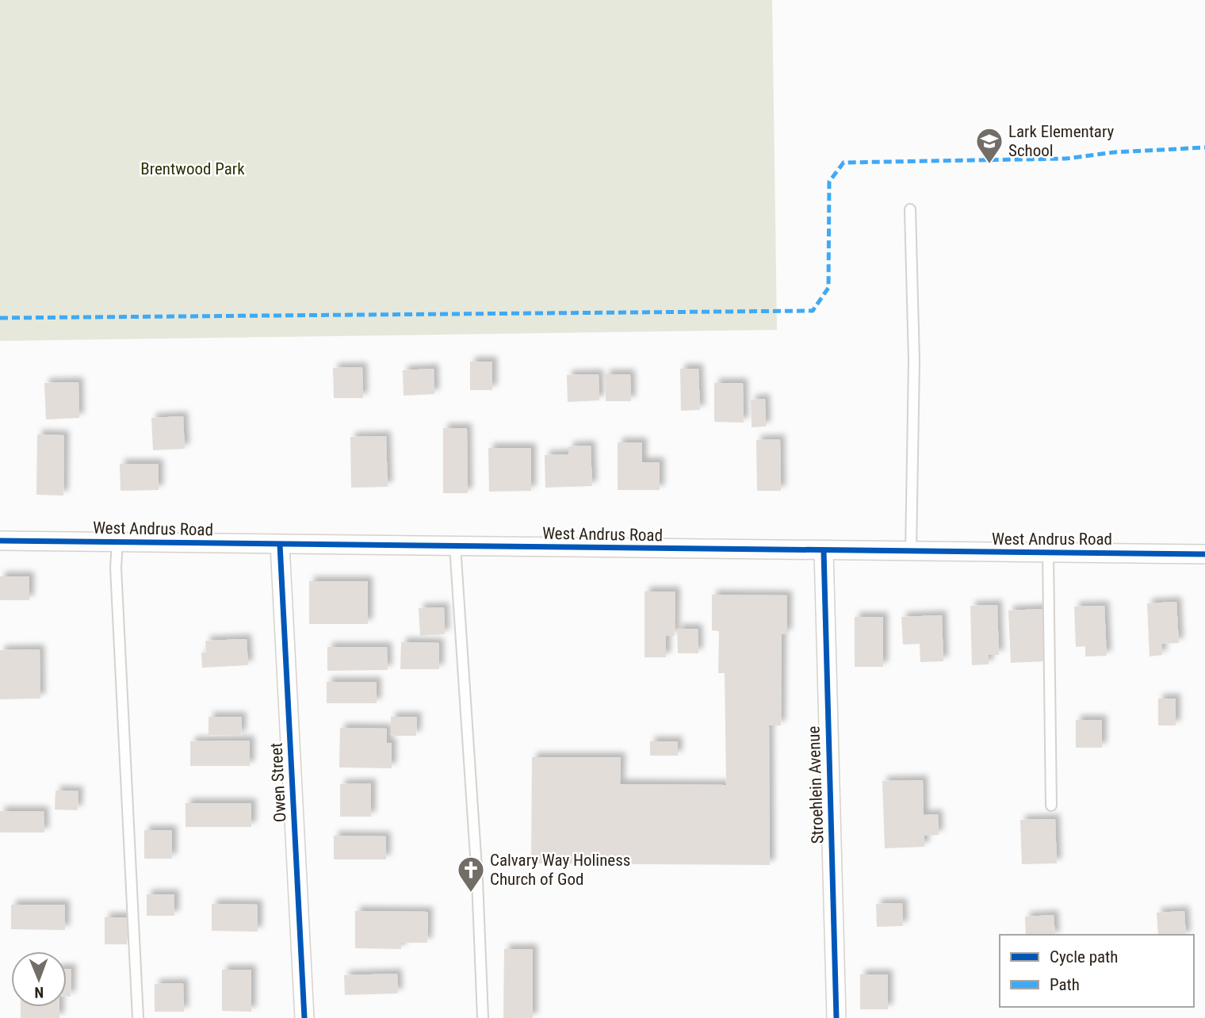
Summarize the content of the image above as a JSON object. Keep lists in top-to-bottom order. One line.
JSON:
{"streets":{"street":["West Andrus Road","Owen Street","Stroehlein Avenue"]},"crossings":[["West Andrus Road","Owen Street"],["West Andrus Road","Stroehlein Avenue"]],"parks":["Brentwood Park"],"places":{"school or university":["Lark Elementary School"],"church":["Calvary Way Holiness Church of God"]},"legend":["Cycle path","Path"],"north":"bottom"}
